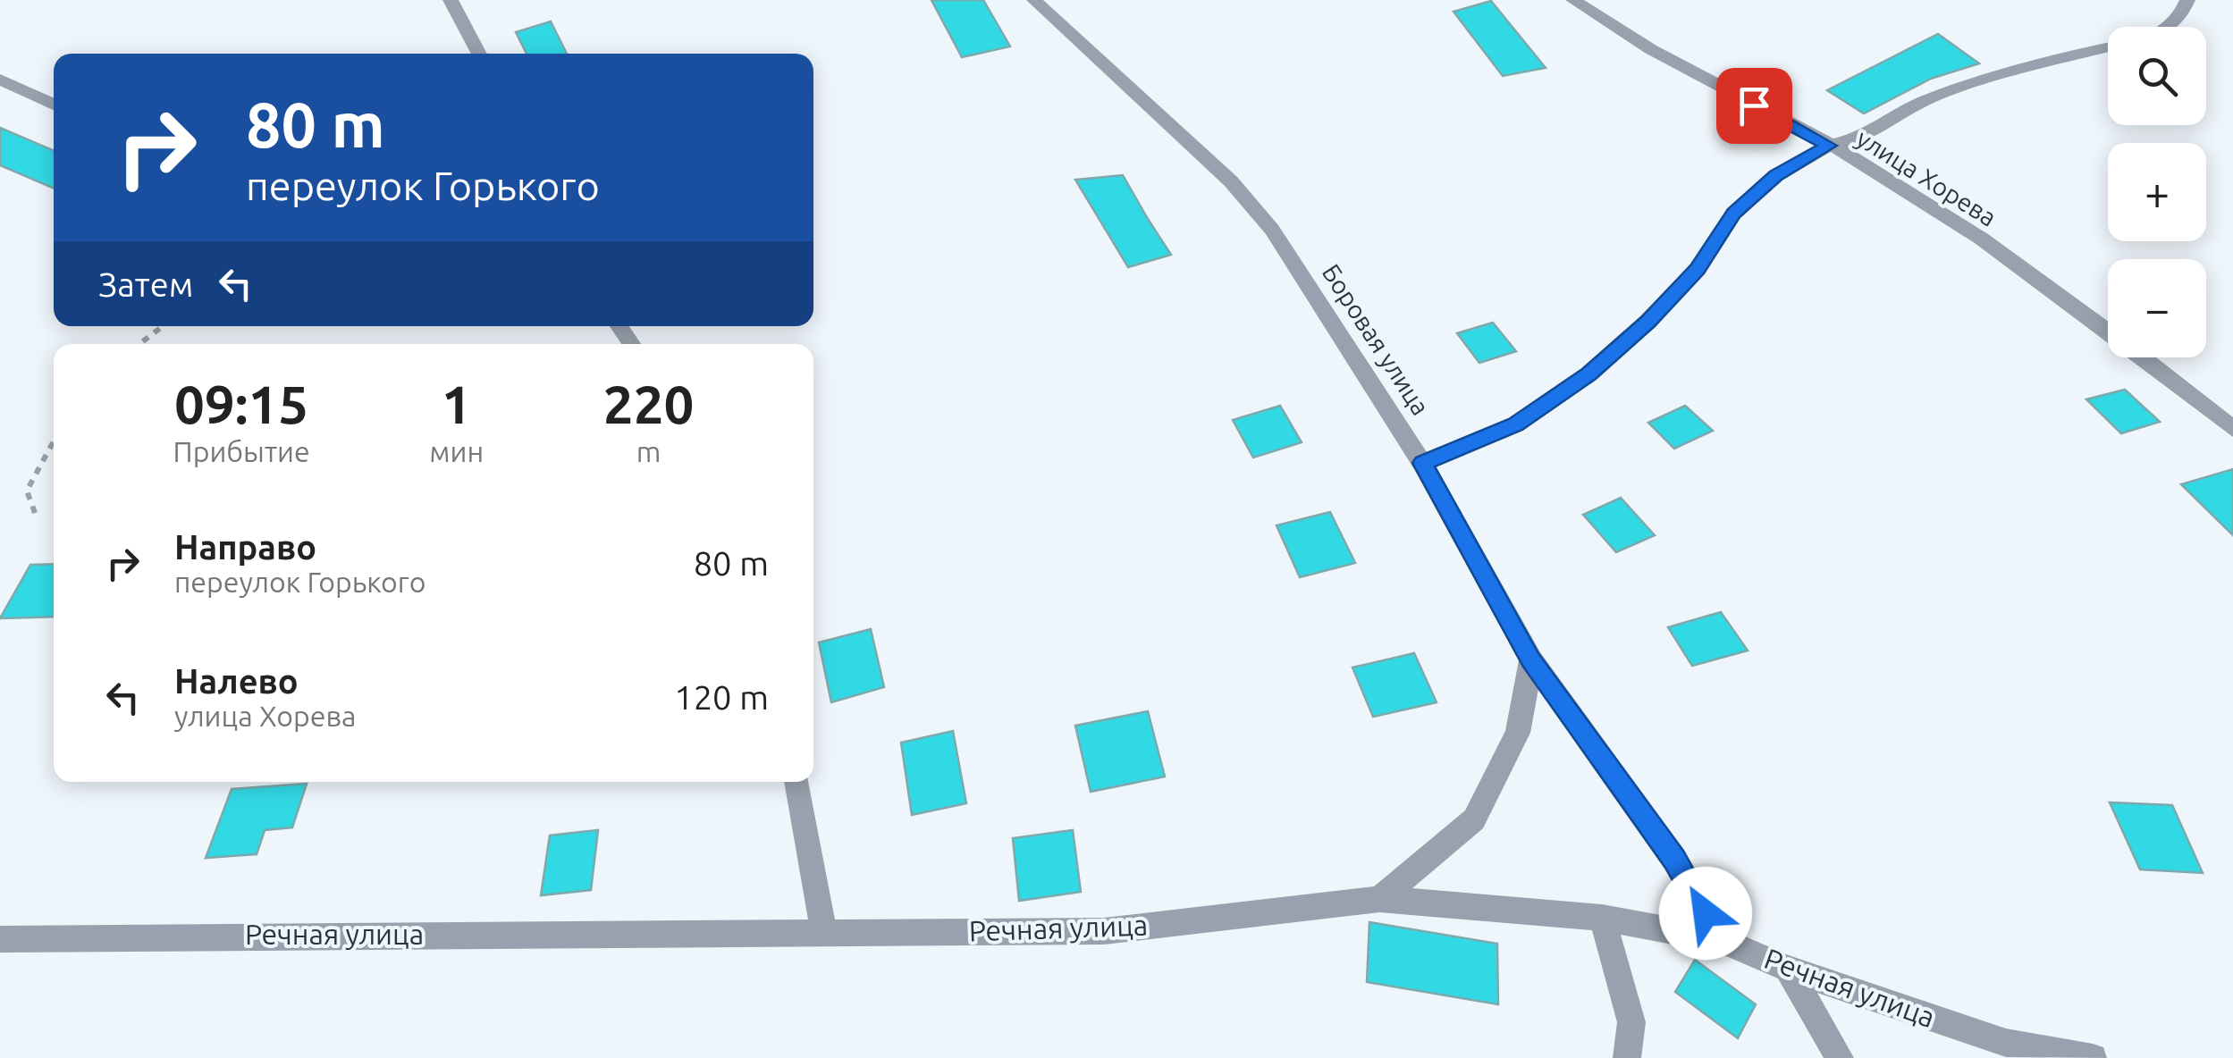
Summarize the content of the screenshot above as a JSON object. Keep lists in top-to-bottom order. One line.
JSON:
{"streets":{"street":["улица Хорева","Боровая улица","Речная улица"]},"crossings":[["Боровая улица","Речная улица"]],"page":{"map_buttons":["+","−"],"turn":["80 m","переулок Горького"],"then":"Затем","eta":["09:15","Прибытие","1","мин","220","m"],"list":[{"name":"Направо","note":"переулок Горького","value":"80 m"},{"name":"Налево","note":"улица Хорева","value":"120 m"}]}}
